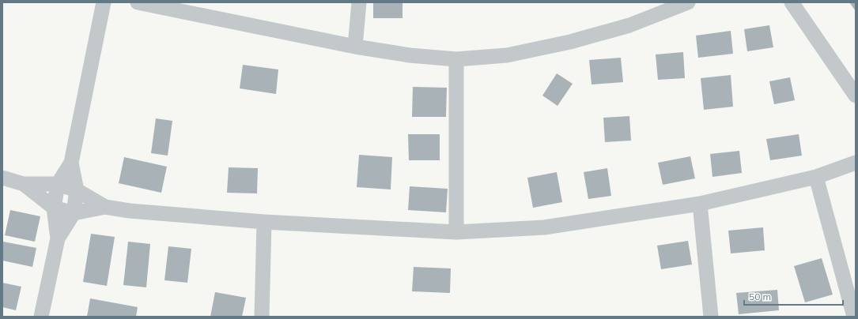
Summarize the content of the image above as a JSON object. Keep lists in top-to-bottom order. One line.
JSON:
{"scale_bar":"50 m"}
